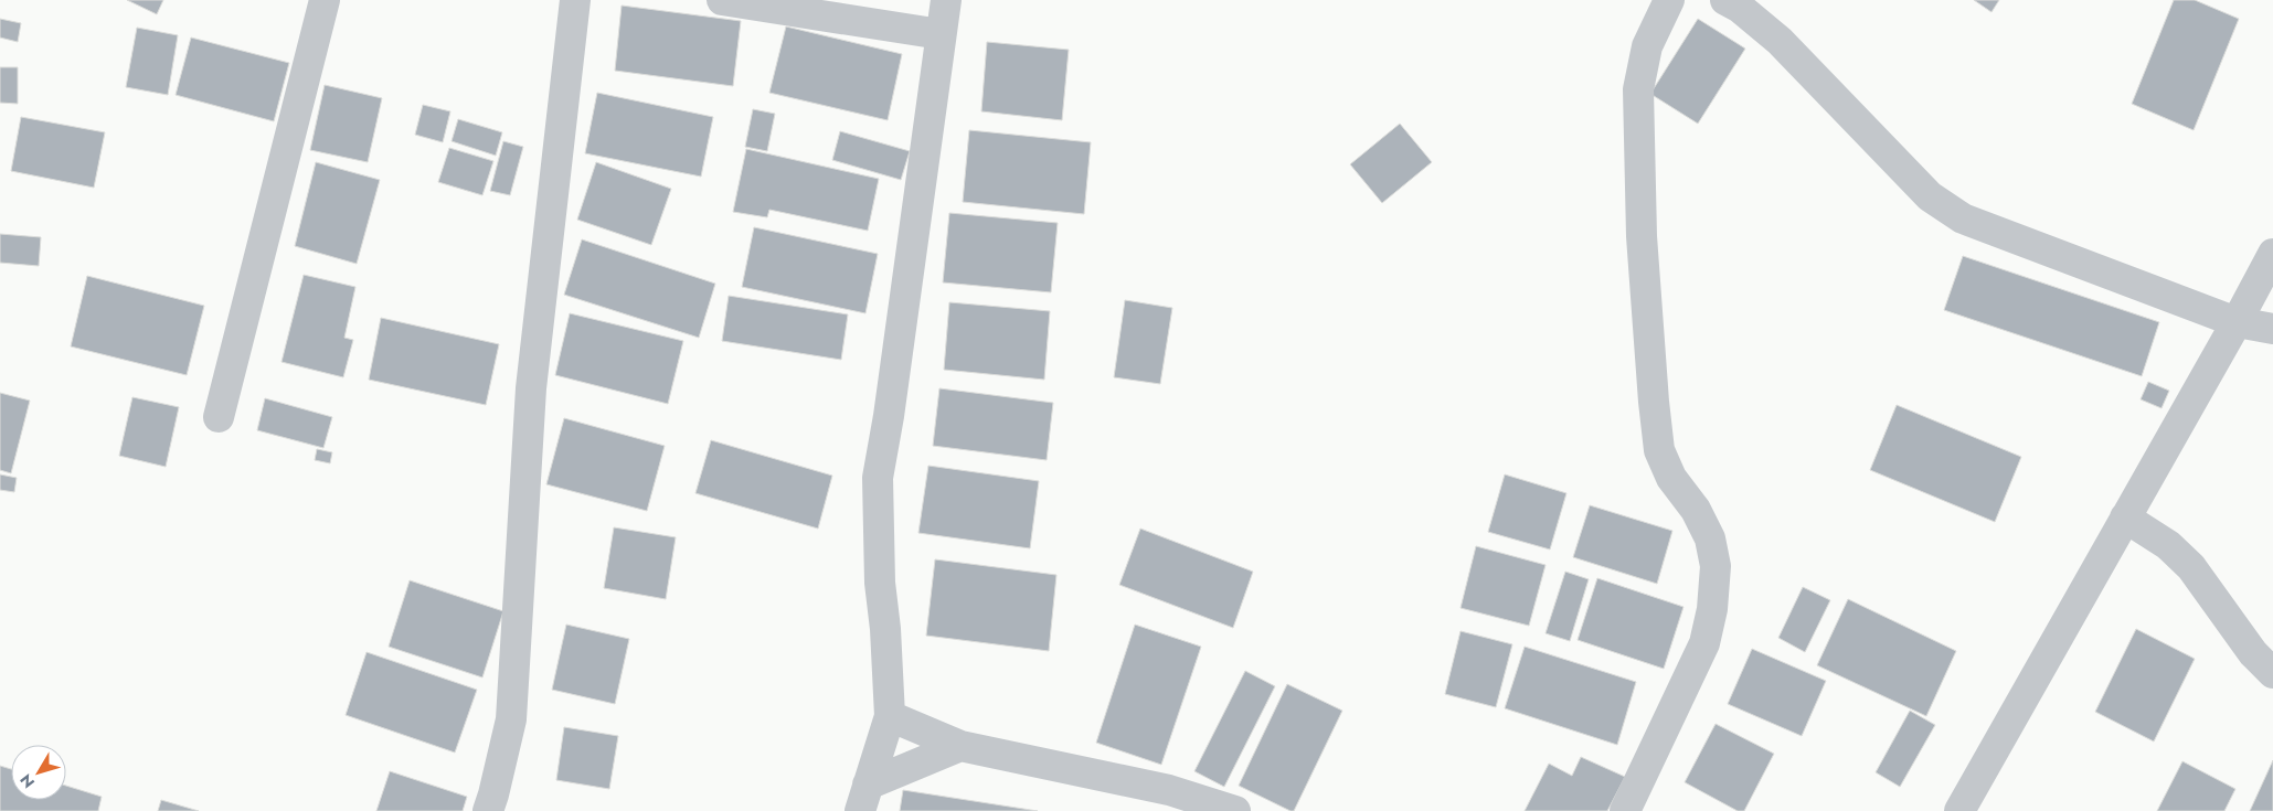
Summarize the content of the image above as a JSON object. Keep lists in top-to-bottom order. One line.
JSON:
{"north":"bottom left"}
